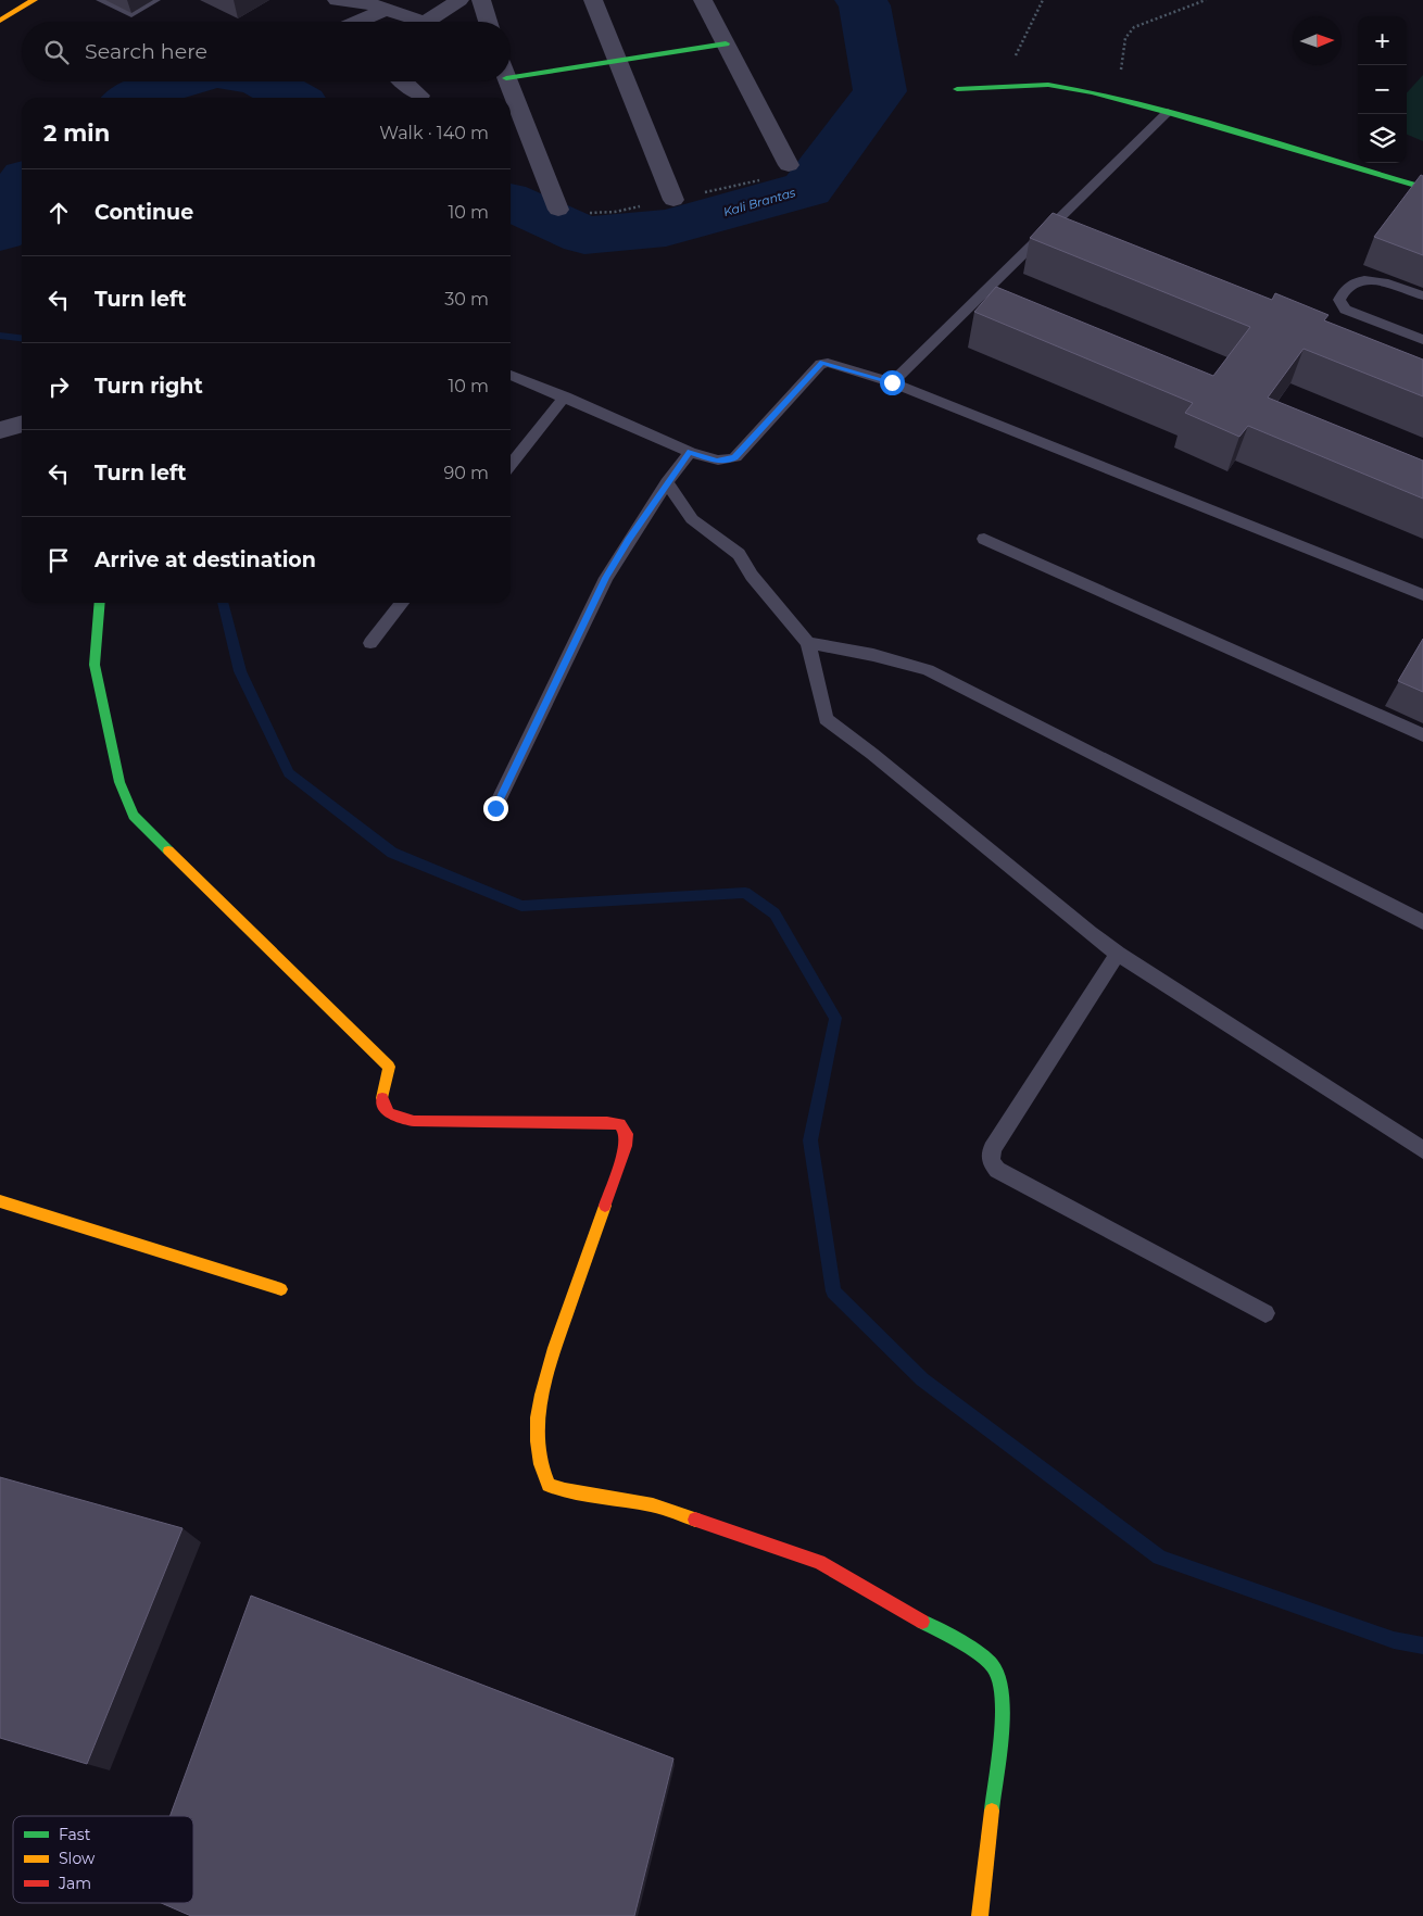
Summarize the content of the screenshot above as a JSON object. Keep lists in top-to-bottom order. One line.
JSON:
{"water":["Kali Brantas"],"legend":["Fast","Slow","Jam"],"north":"right","page":{"map_buttons":["+","−"],"search":"Search here","heading":["2 min","Walk · 140 m"],"list":[["Continue","10 m"],["Turn left","30 m"],["Turn right","10 m"],["Turn left","90 m"],"Arrive at destination"]}}
